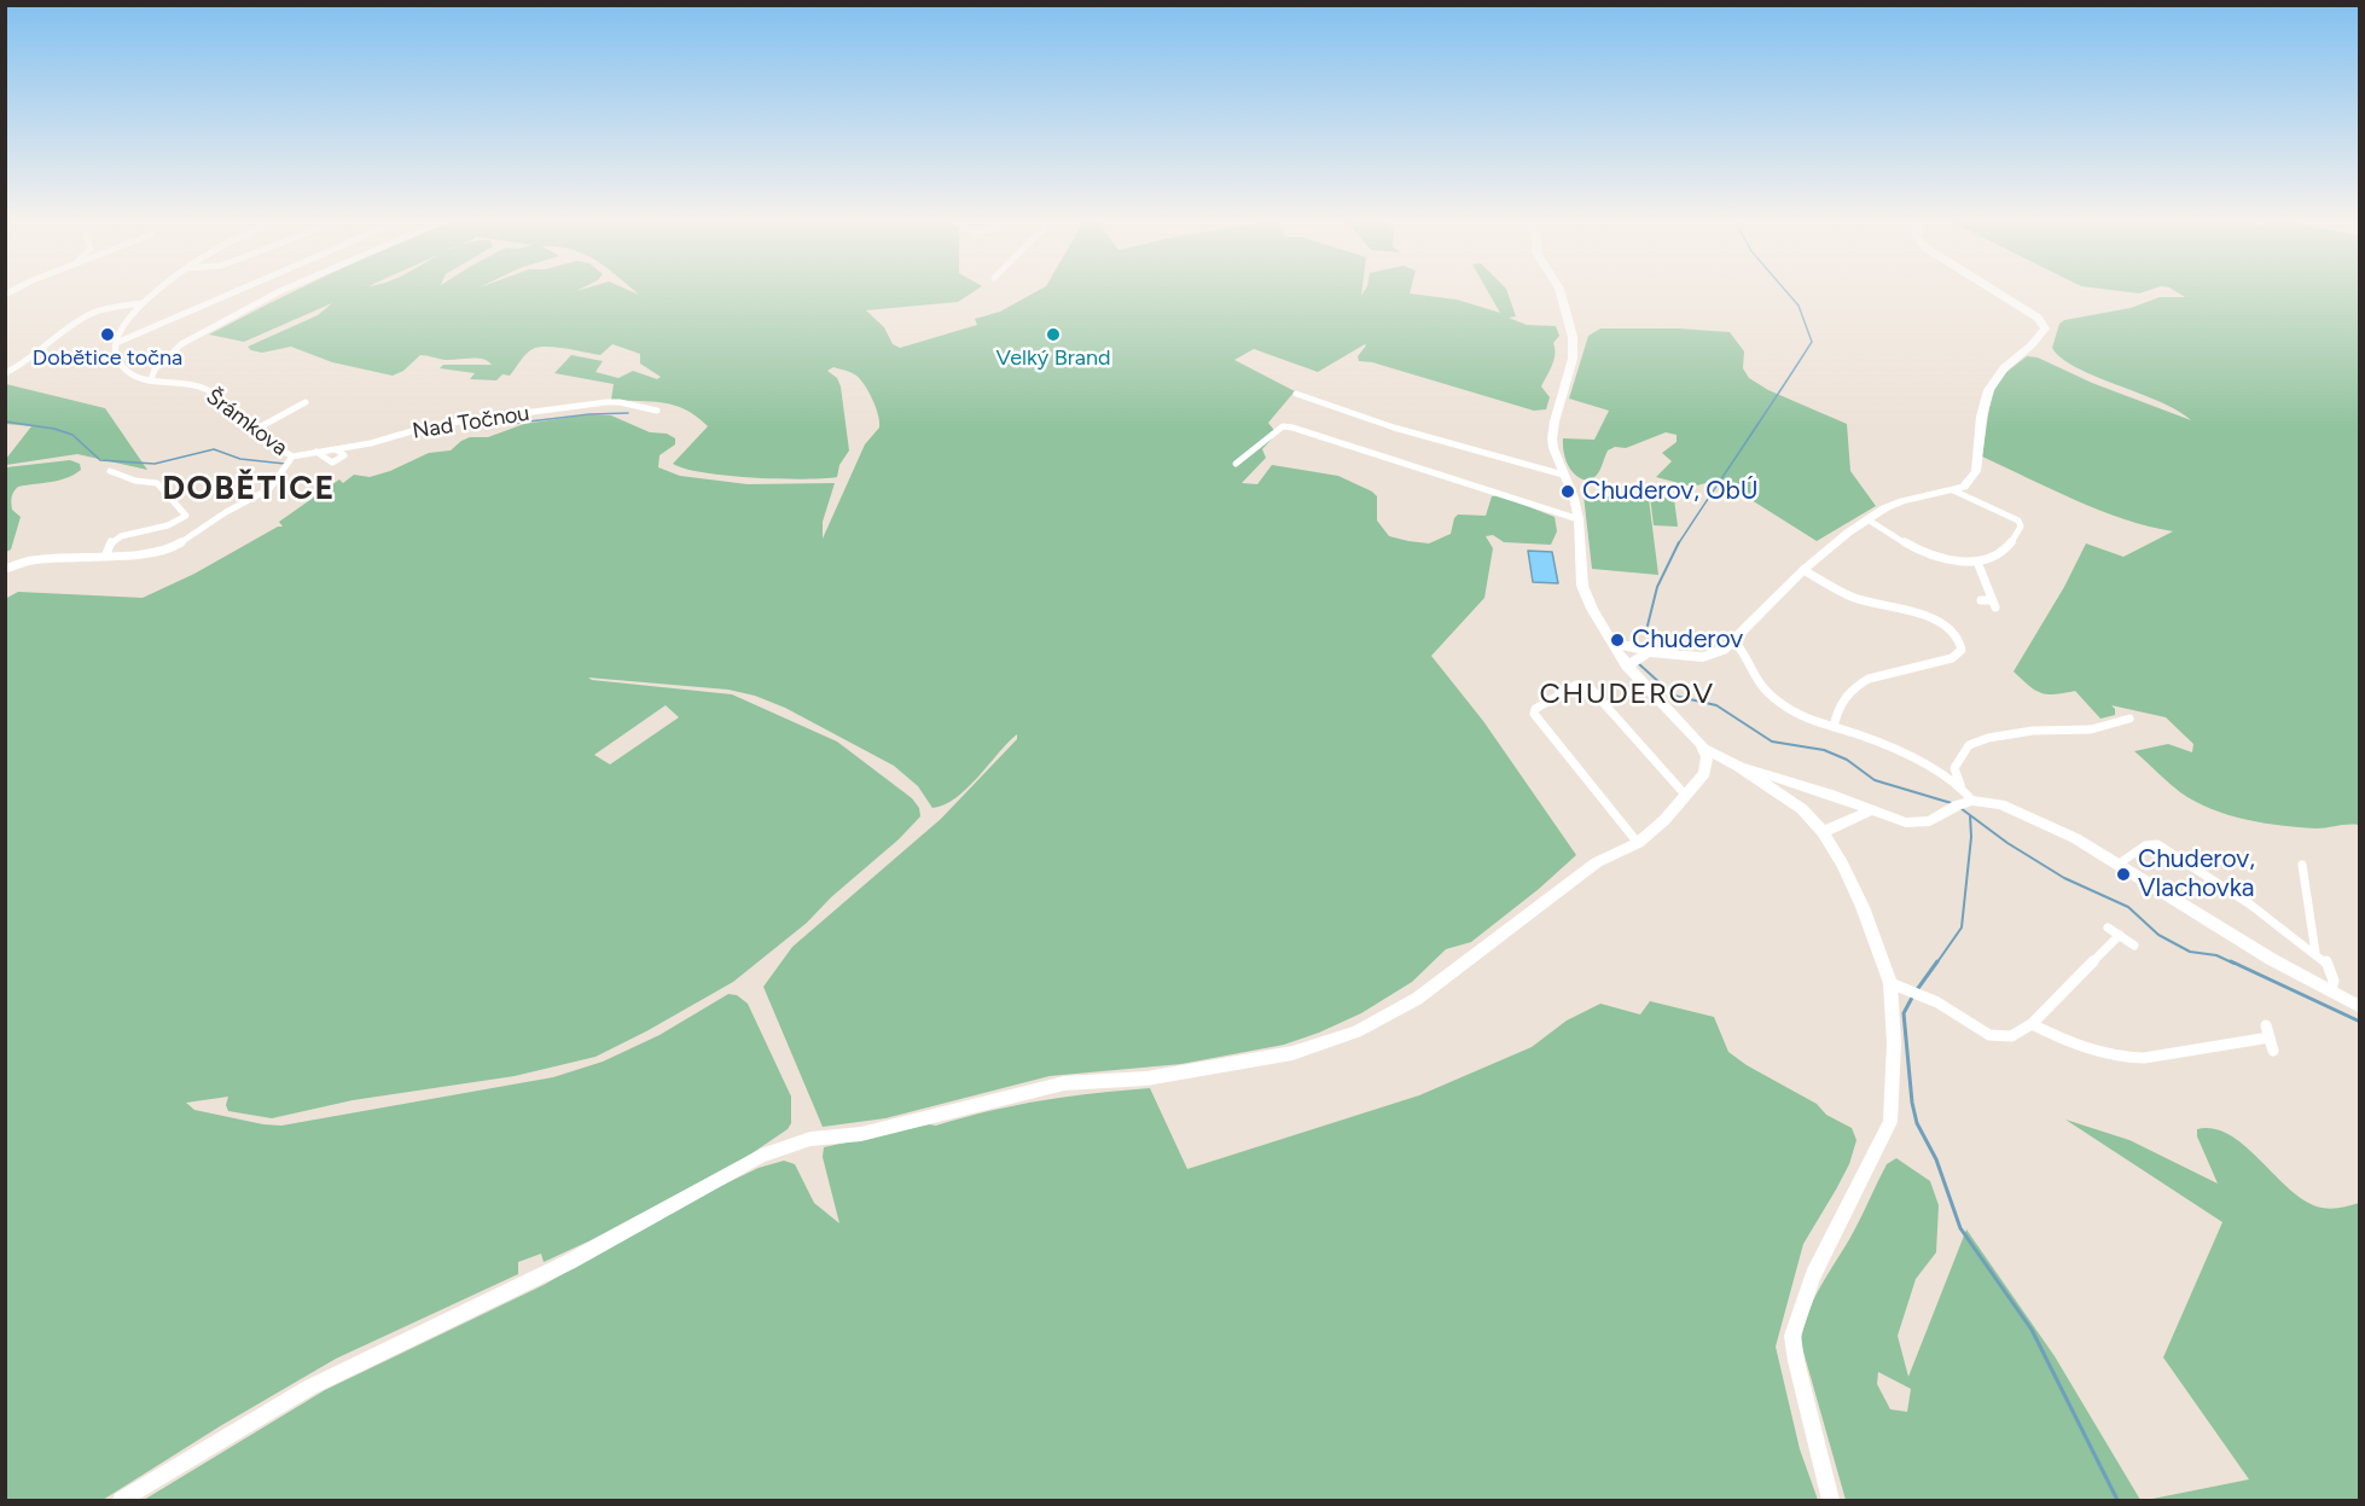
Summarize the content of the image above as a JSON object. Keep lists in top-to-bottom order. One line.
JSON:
{"streets":{"street":["Šrámkova","Nad Točnou"]},"crossings":[["Šrámkova","Nad Točnou"]],"districts":["DOBĚTICE","CHUDEROV"],"places":["Dobětice točna","Velký Brand","Chuderov, ObÚ","Chuderov","Chuderov, Vlachovka"]}
